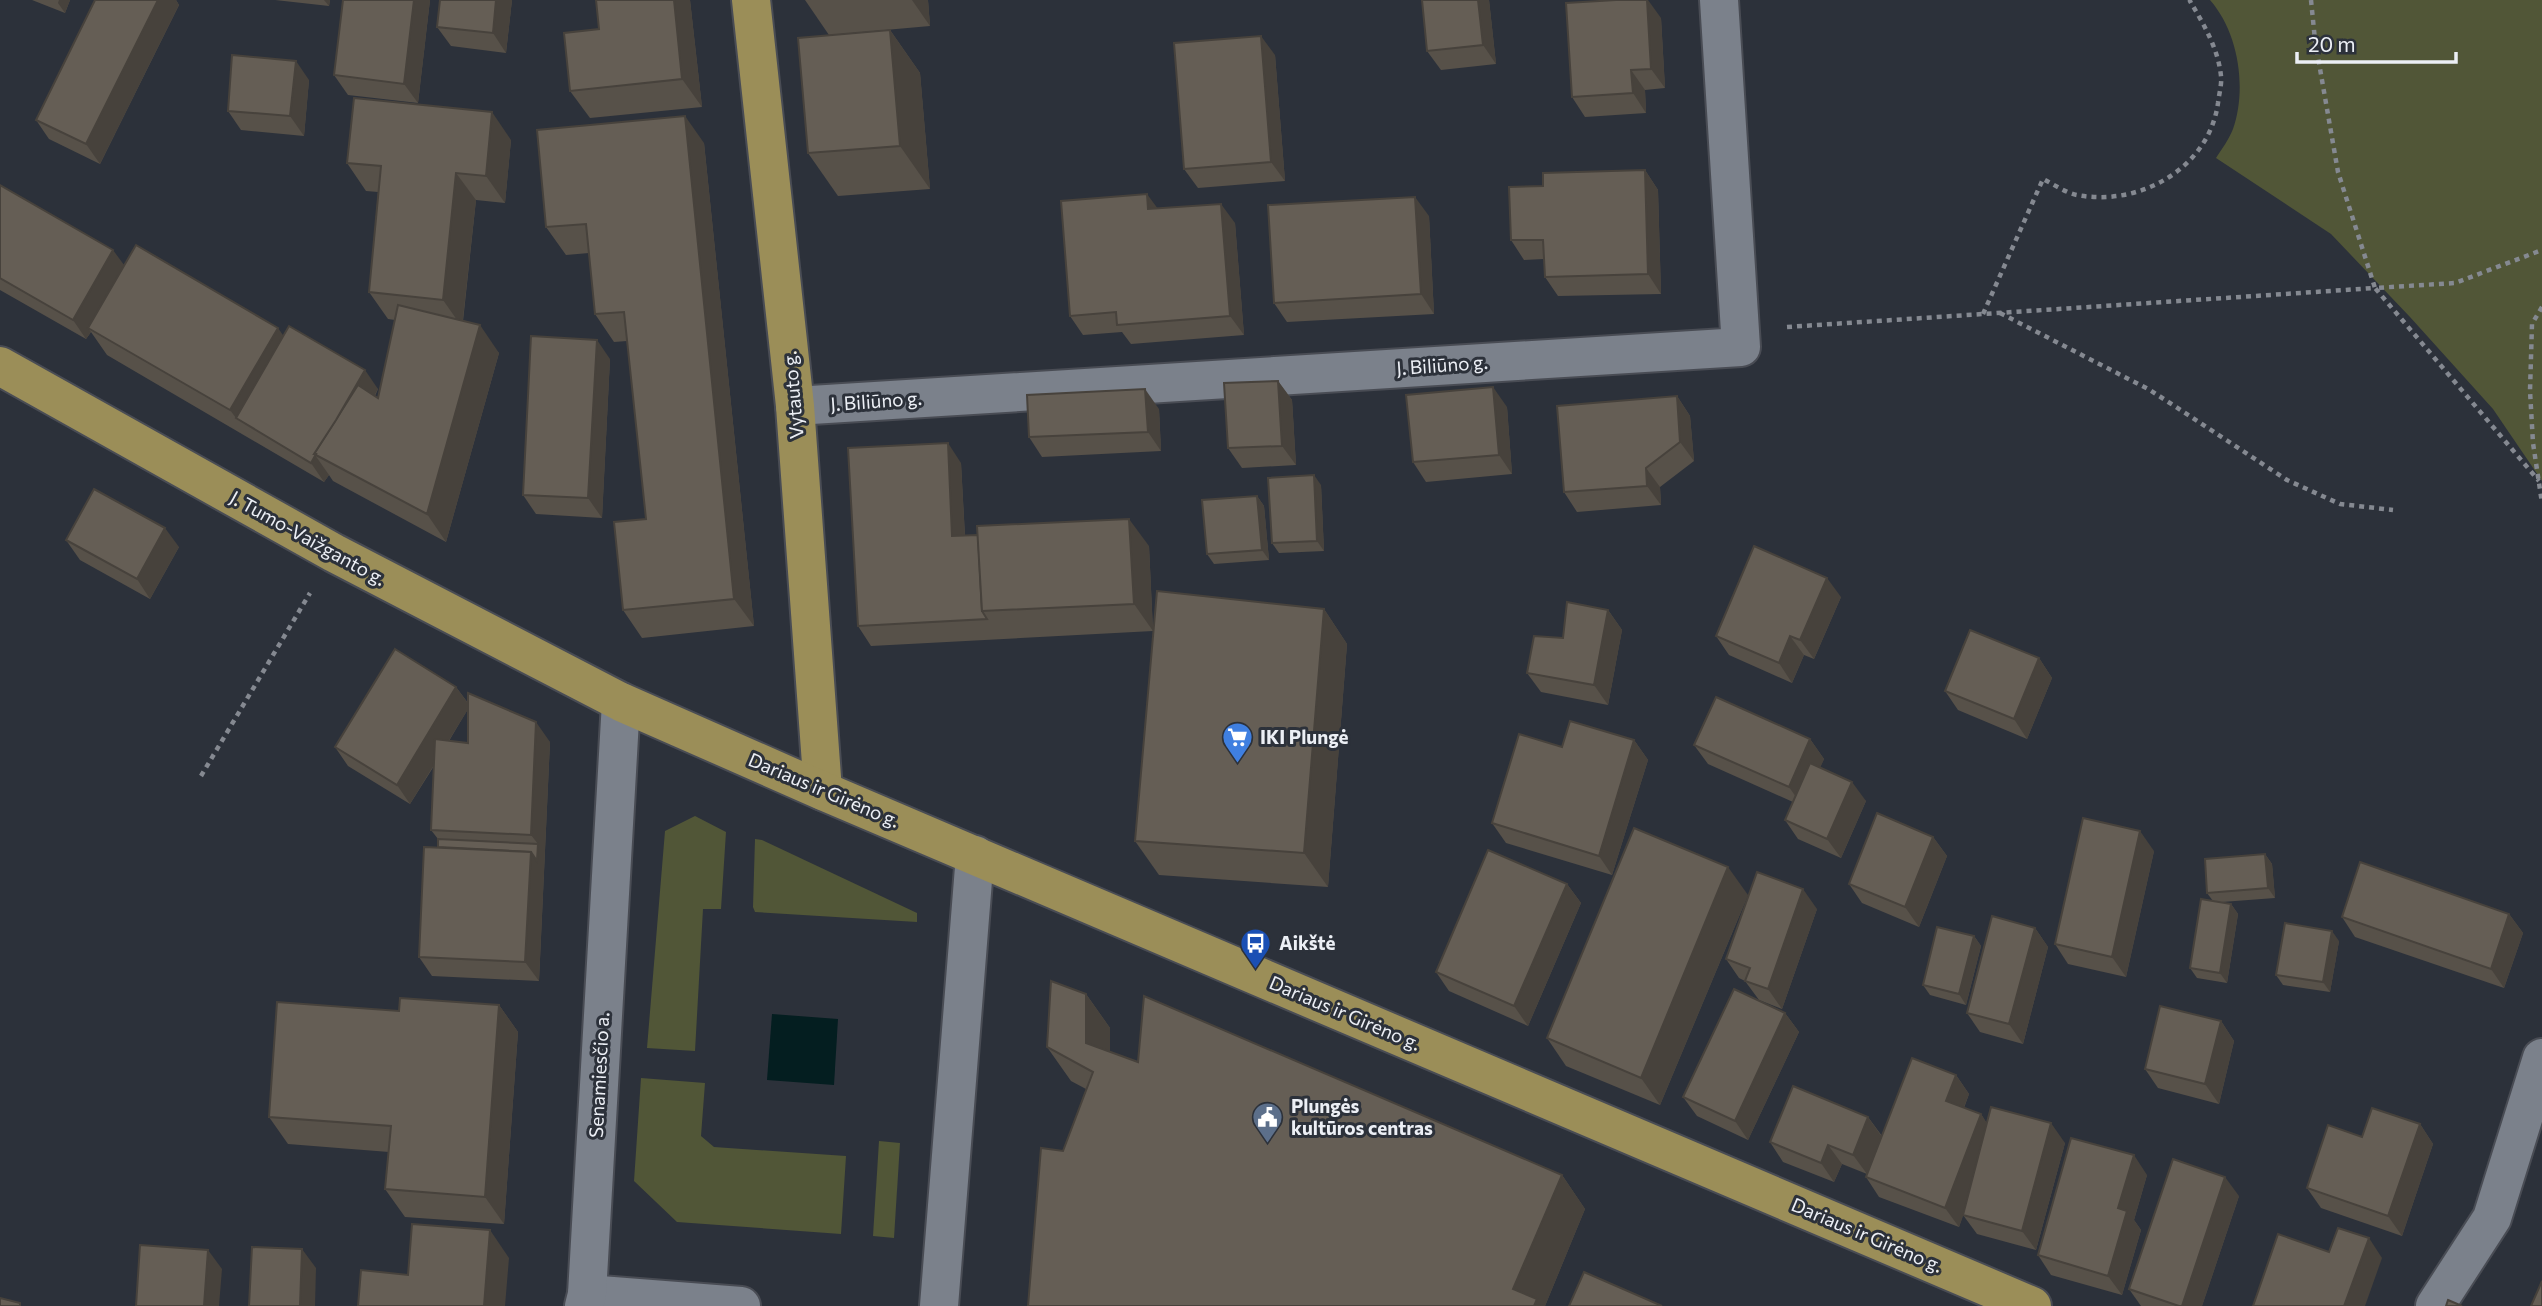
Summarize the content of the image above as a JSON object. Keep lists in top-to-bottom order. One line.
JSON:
{"streets":{"main road":["Vytauto g.","J. Tumo-Vaižganto g.","Dariaus ir Girėno g."],"street":["J. Biliūno g.","Senamiesčio a."]},"crossings":[["J. Biliūno g.","Vytauto g."],["Vytauto g.","Dariaus ir Girėno g."],["J. Tumo-Vaižganto g.","Dariaus ir Girėno g."],["J. Tumo-Vaižganto g.","Senamiesčio a."],["Dariaus ir Girėno g.","Senamiesčio a."]],"places":{"supermarket":["IKI Plungė"],"bus stop":["Aikštė"],"public building":["Plungės kultūros centras"]},"scale_bar":"20 m"}
